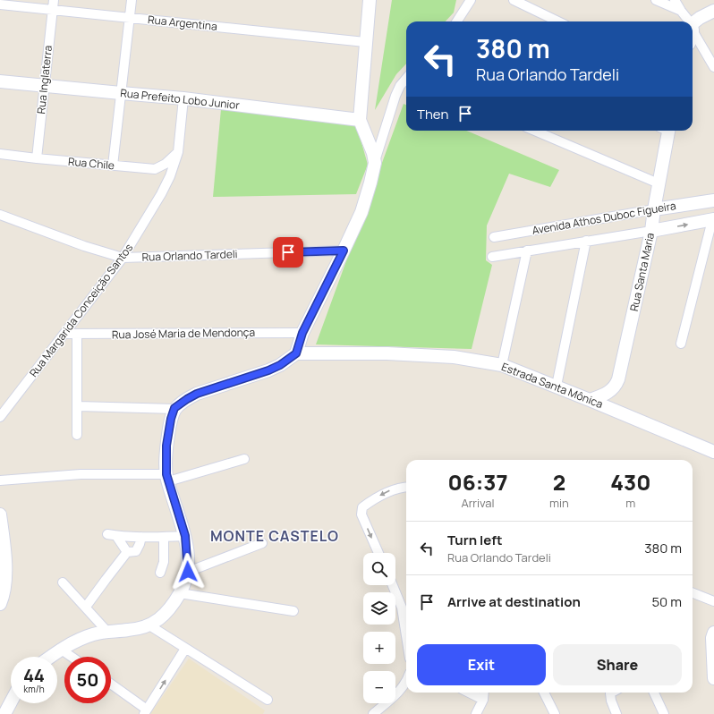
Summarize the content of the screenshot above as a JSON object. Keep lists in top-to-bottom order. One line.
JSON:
{"streets":{"main road":["Rua Prefeito Lobo Junior","Avenida Athos Duboc Figueira","Rua Santa Maria","Estrada Santa Mônica"],"street":["Rua Argentina","Rua Inglaterra","Rua Chile","Rua Orlando Tardeli","Rua Margarida Conceição Santos","Rua José Maria de Mendonça"]},"crossings":[["Rua Argentina","Rua Inglaterra"],["Rua Inglaterra","Rua Prefeito Lobo Junior"],["Rua Inglaterra","Rua Chile"],["Rua Prefeito Lobo Junior","Rua Margarida Conceição Santos"],["Rua Chile","Rua Margarida Conceição Santos"],["Avenida Athos Duboc Figueira","Rua Santa Maria"],["Rua Orlando Tardeli","Rua Margarida Conceição Santos"],["Rua Santa Maria","Estrada Santa Mônica"],["Rua Margarida Conceição Santos","Rua José Maria de Mendonça"]],"districts":["MONTE CASTELO"],"page":{"turn":["380 m","Rua Orlando Tardeli"],"then":"Then","eta":["06:37","Arrival","2","min","430","m"],"list":[{"name":"Turn left","note":"Rua Orlando Tardeli","value":"380 m"},{"name":"Arrive at destination","value":"50 m"}],"map_buttons":["+","−"],"buttons":["Exit","Share"],"speed":"44 km/h","limit":"50"}}
